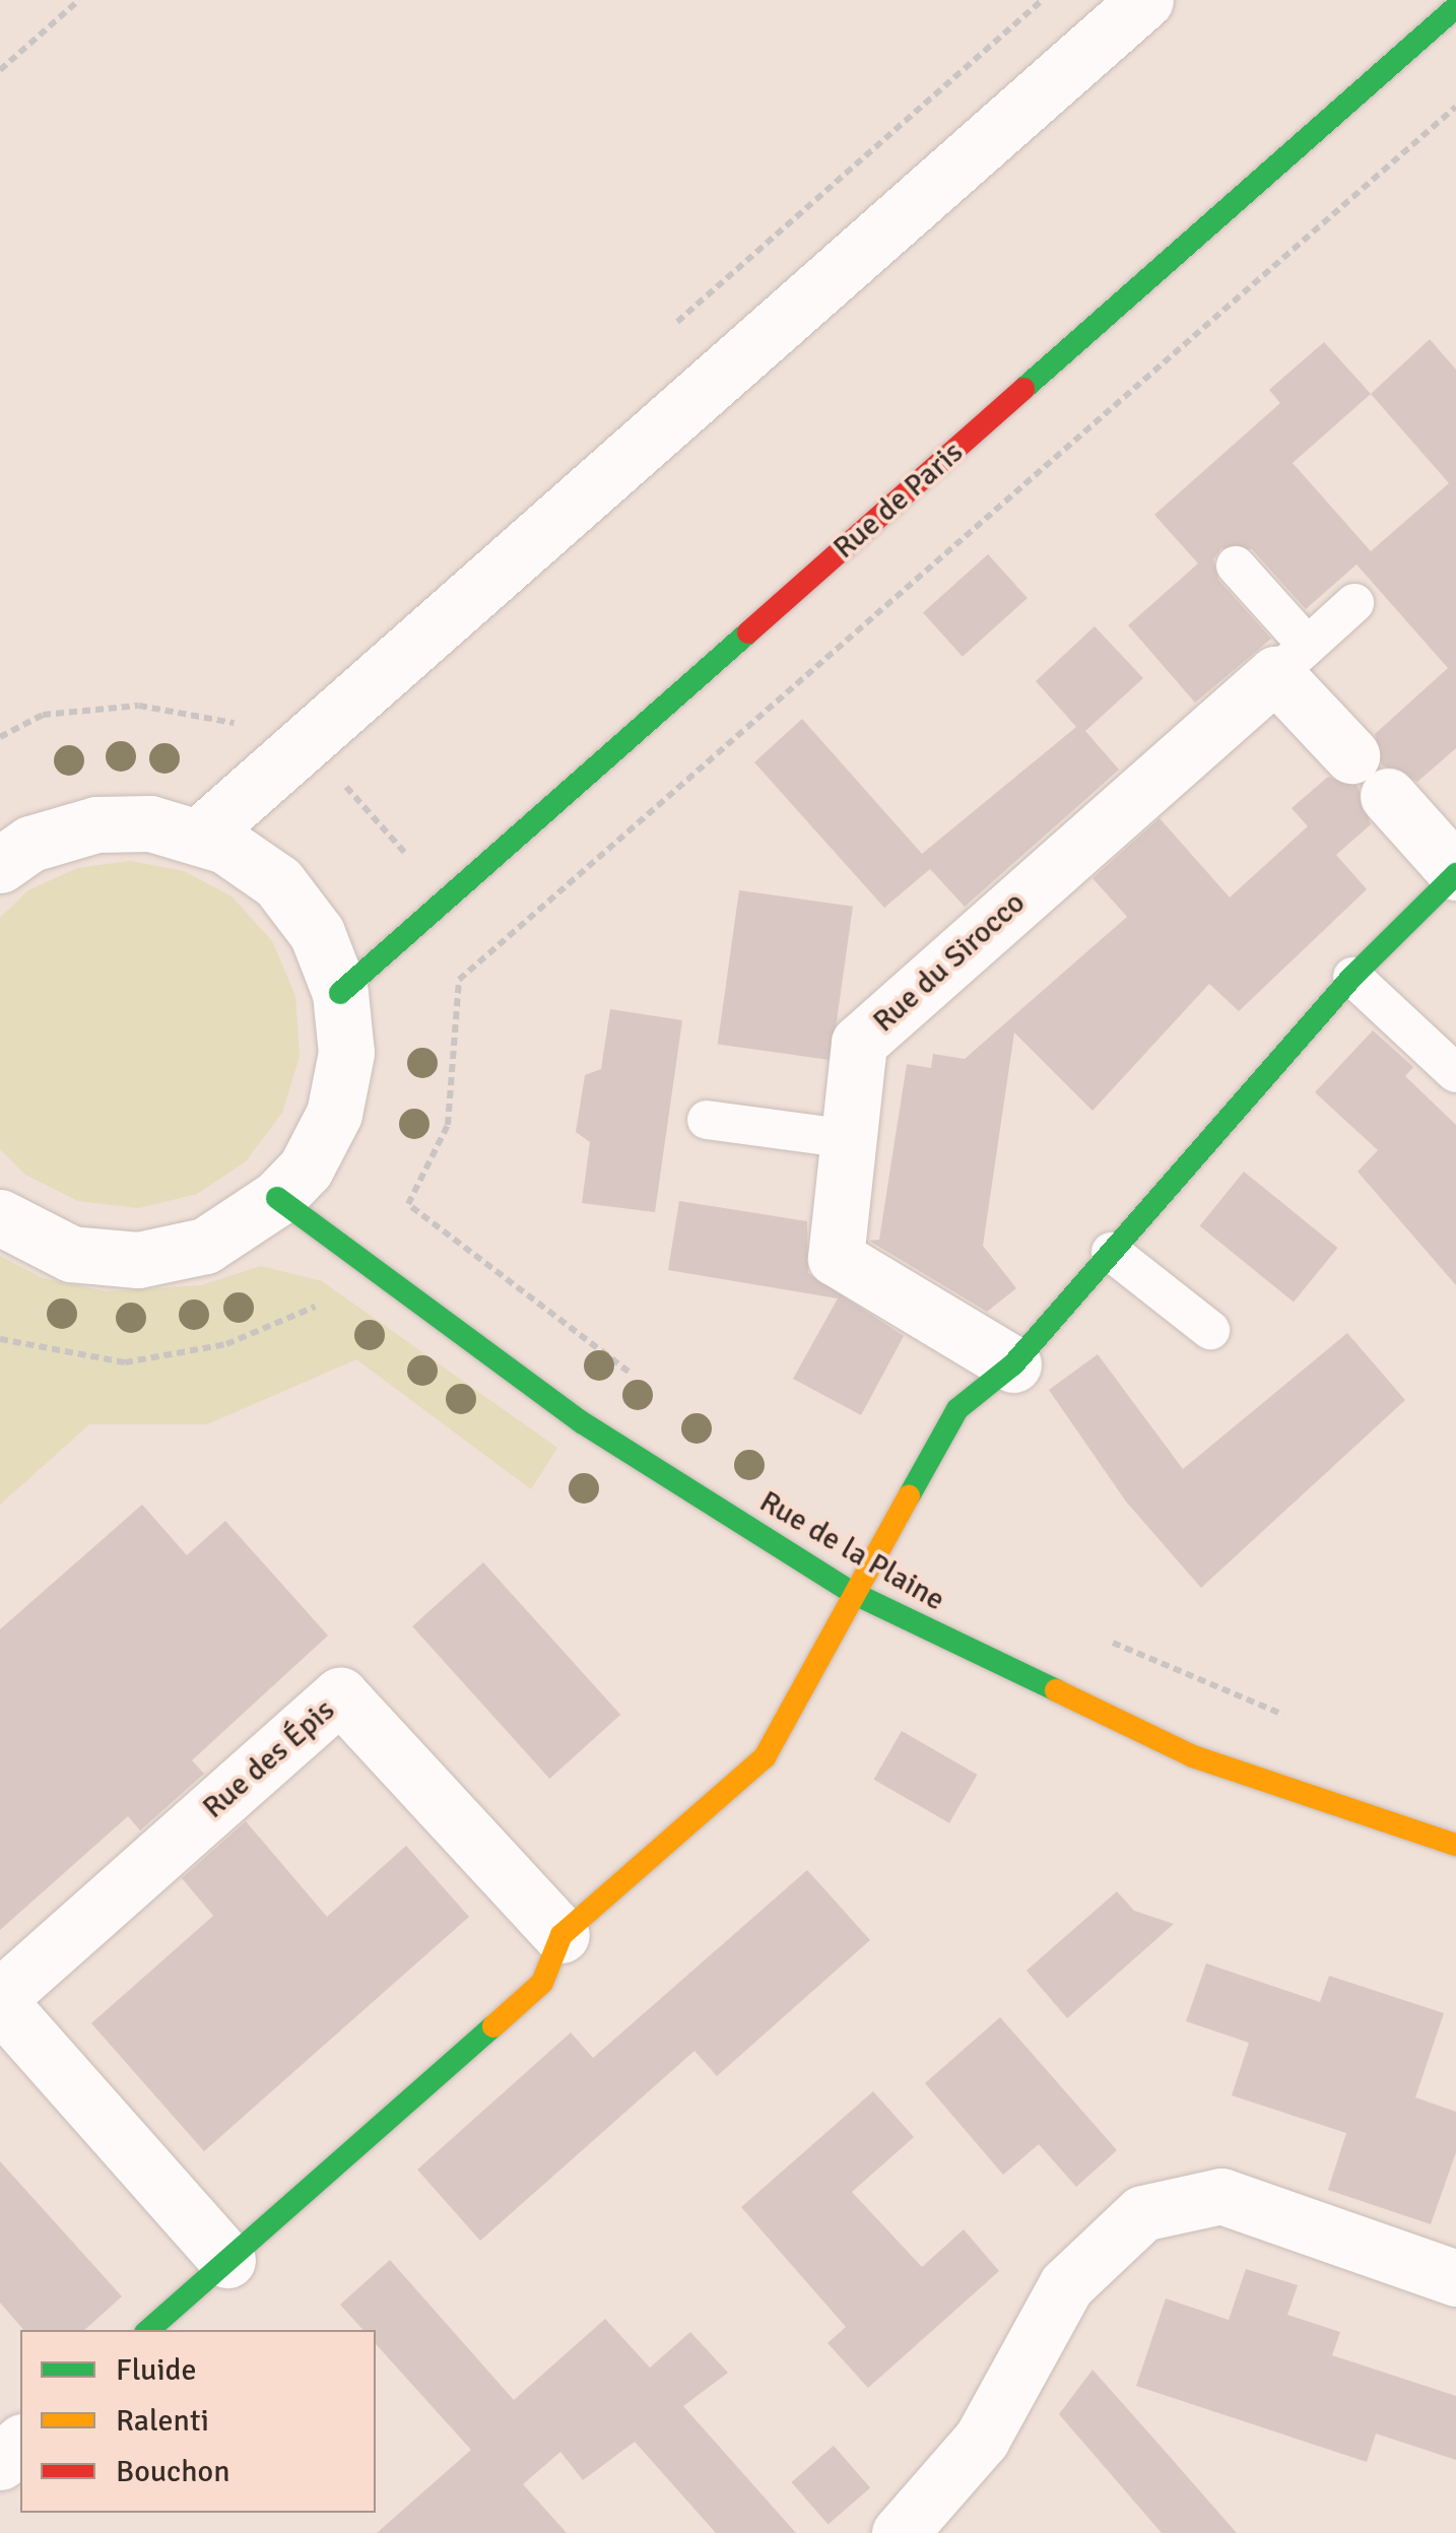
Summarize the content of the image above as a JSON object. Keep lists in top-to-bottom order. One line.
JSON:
{"streets":{"street":["Rue de Paris","Rue du Sirocco","Rue de la Plaine","Rue des Épis"]},"legend":["Fluide","Ralenti","Bouchon"]}
